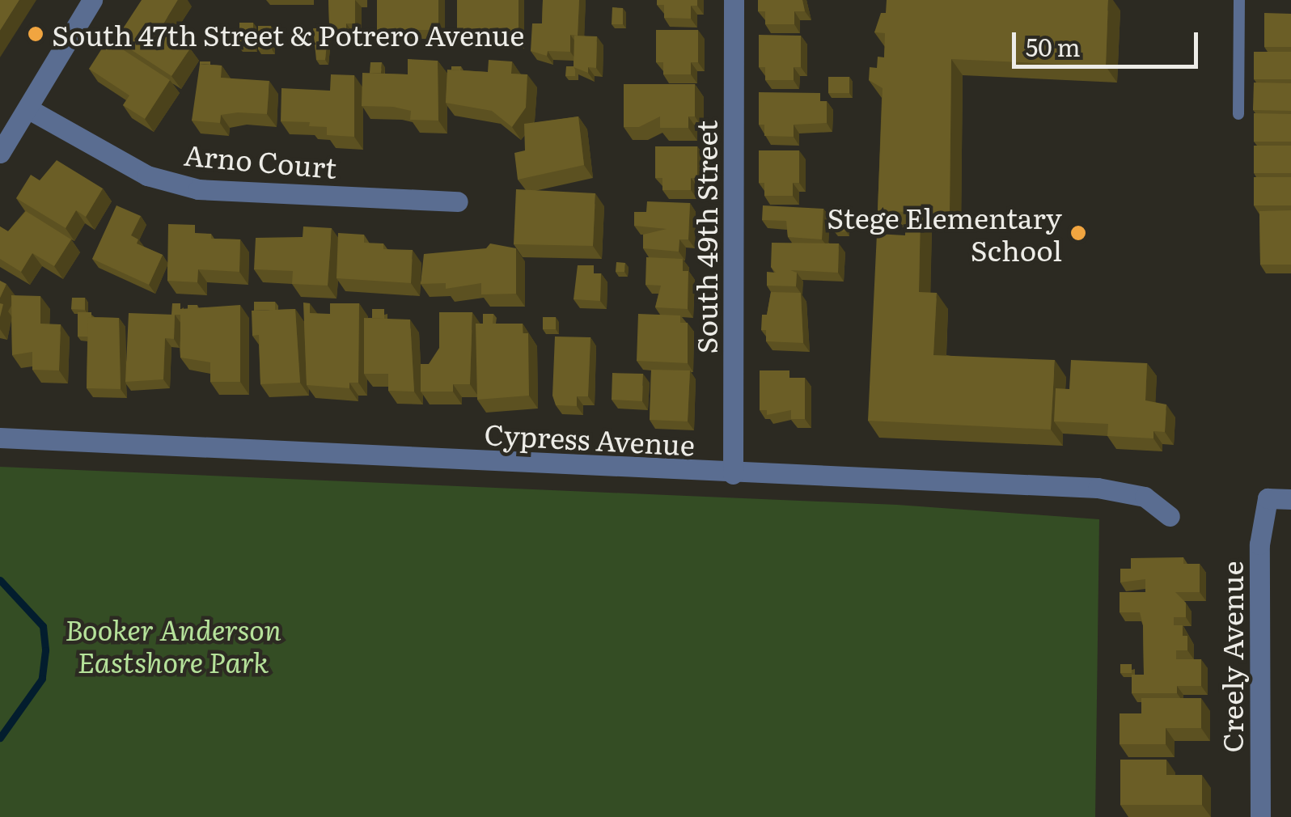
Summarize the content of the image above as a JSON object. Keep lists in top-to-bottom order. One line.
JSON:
{"streets":{"street":["Arno Court","South 49th Street","Cypress Avenue","Creely Avenue"]},"crossings":[["South 49th Street","Cypress Avenue"]],"parks":["Booker Anderson Eastshore Park"],"places":["South 47th Street & Potrero Avenue","Stege Elementary School"],"scale_bar":"50 m"}
